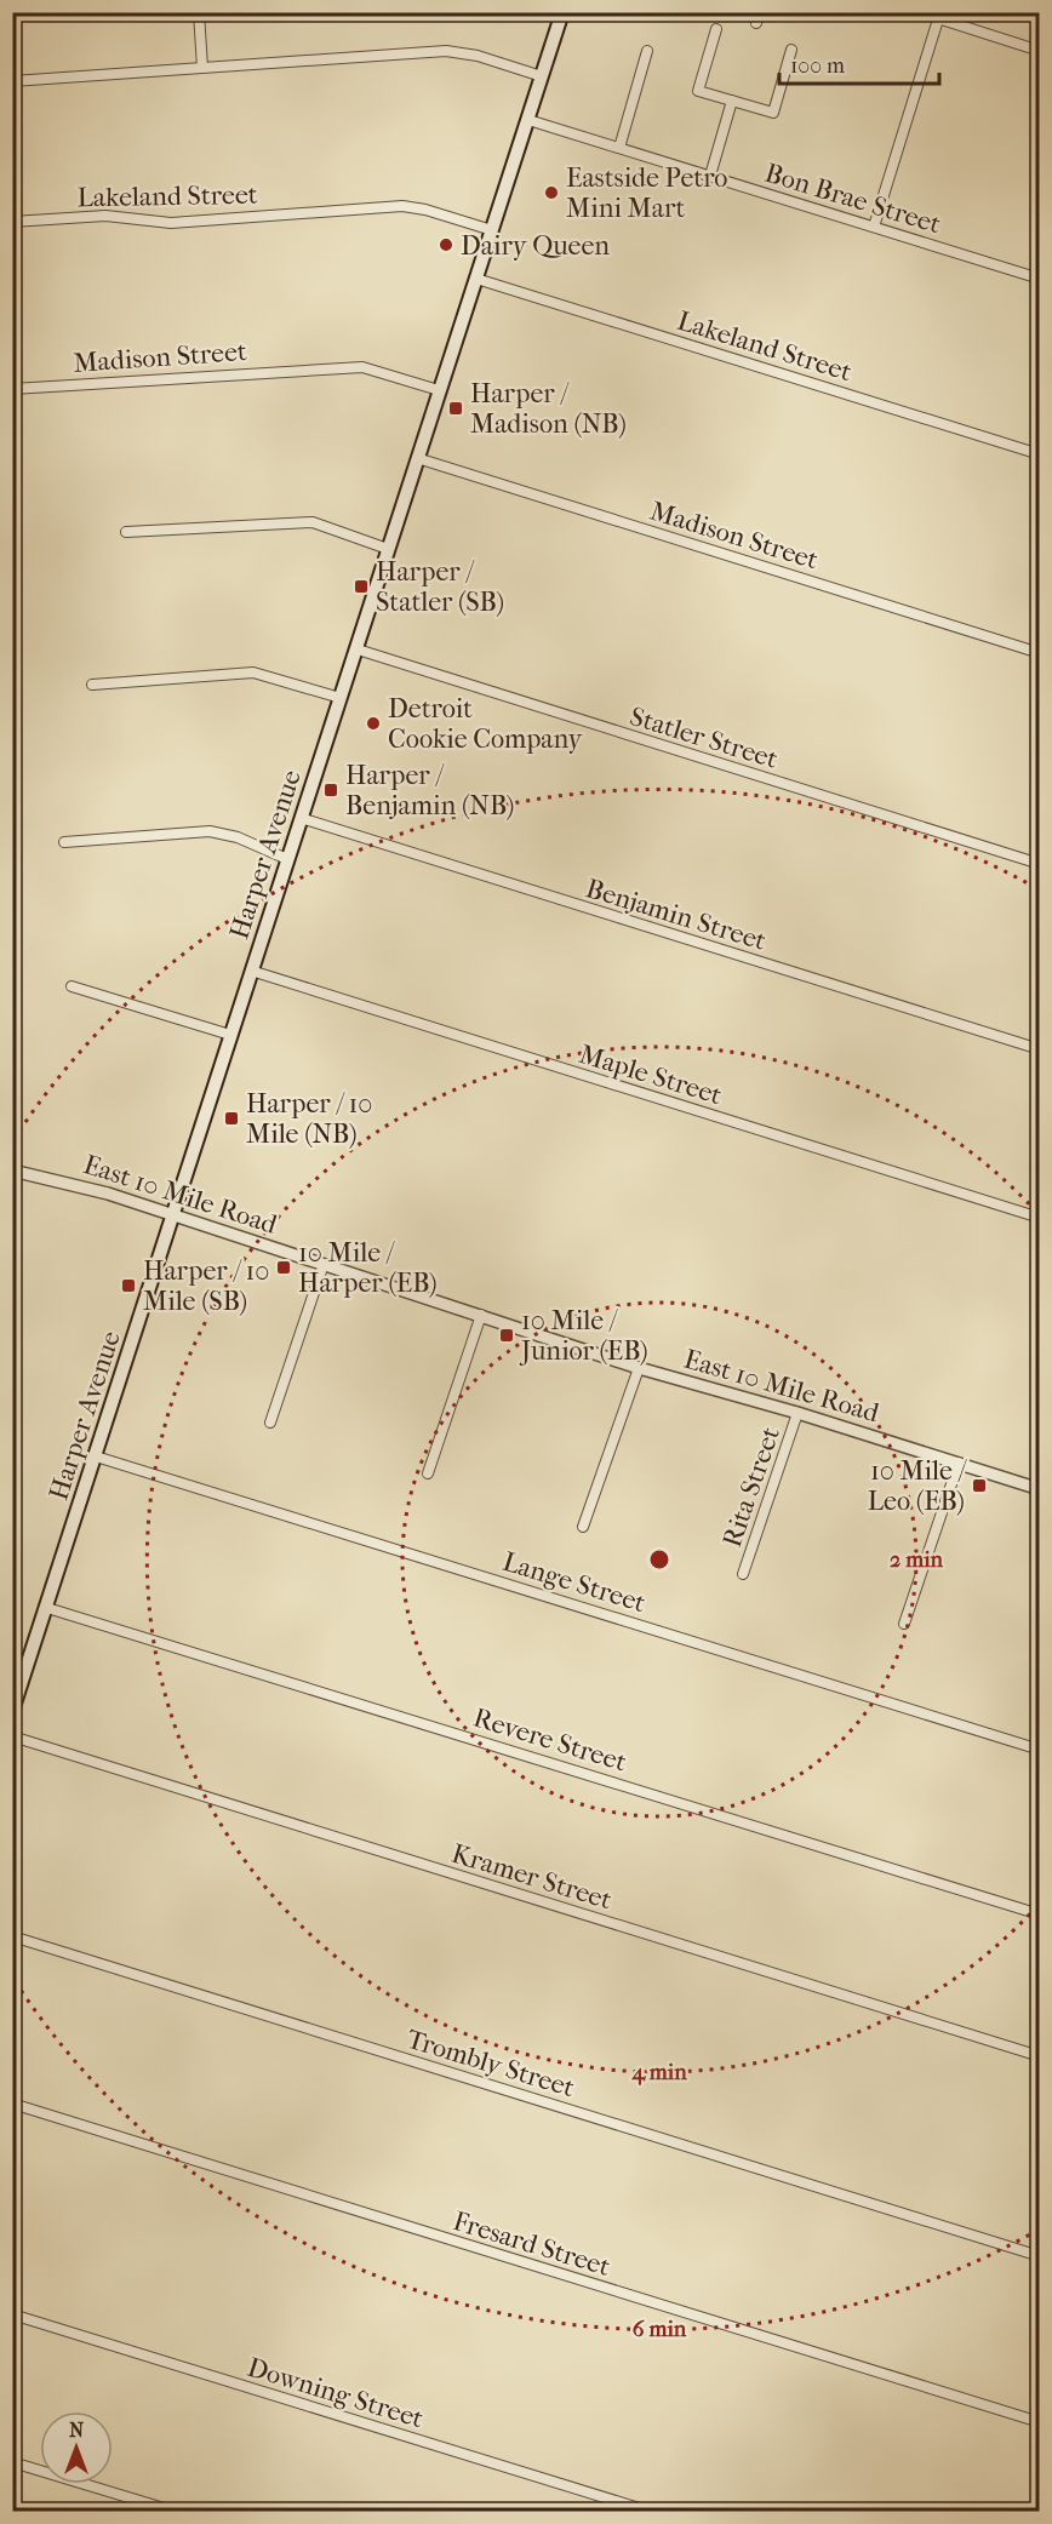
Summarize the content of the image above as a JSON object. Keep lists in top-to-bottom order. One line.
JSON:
{"streets":{"main road":["Harper Avenue"],"street":["Lakeland Street","Bon Brae Street","Madison Street","Statler Street","Benjamin Street","Maple Street","East 10 Mile Road","Rita Street","Lange Street","Revere Street","Kramer Street","Trombly Street","Fresard Street","Downing Street"]},"crossings":[["Lakeland Street","Harper Avenue"],["Bon Brae Street","Harper Avenue"],["Madison Street","Harper Avenue"],["Statler Street","Harper Avenue"],["Harper Avenue","Benjamin Street"],["Harper Avenue","Maple Street"],["Harper Avenue","East 10 Mile Road"],["Harper Avenue","Lange Street"],["Harper Avenue","Revere Street"],["East 10 Mile Road","Rita Street"]],"places":{"other":["Eastside Petro Mini Mart","Dairy Queen","Detroit Cookie Company"],"transit":["Harper / Madison (NB)","Harper / Statler (SB)","Harper / Benjamin (NB)","Harper / 10 Mile (NB)","10 Mile / Harper (EB)","Harper / 10 Mile (SB)","10 Mile / Junior (EB)","10 Mile / Leo (EB)"]},"scale_bar":"100 m","north":"top","rings":["2 min","4 min","6 min"]}
